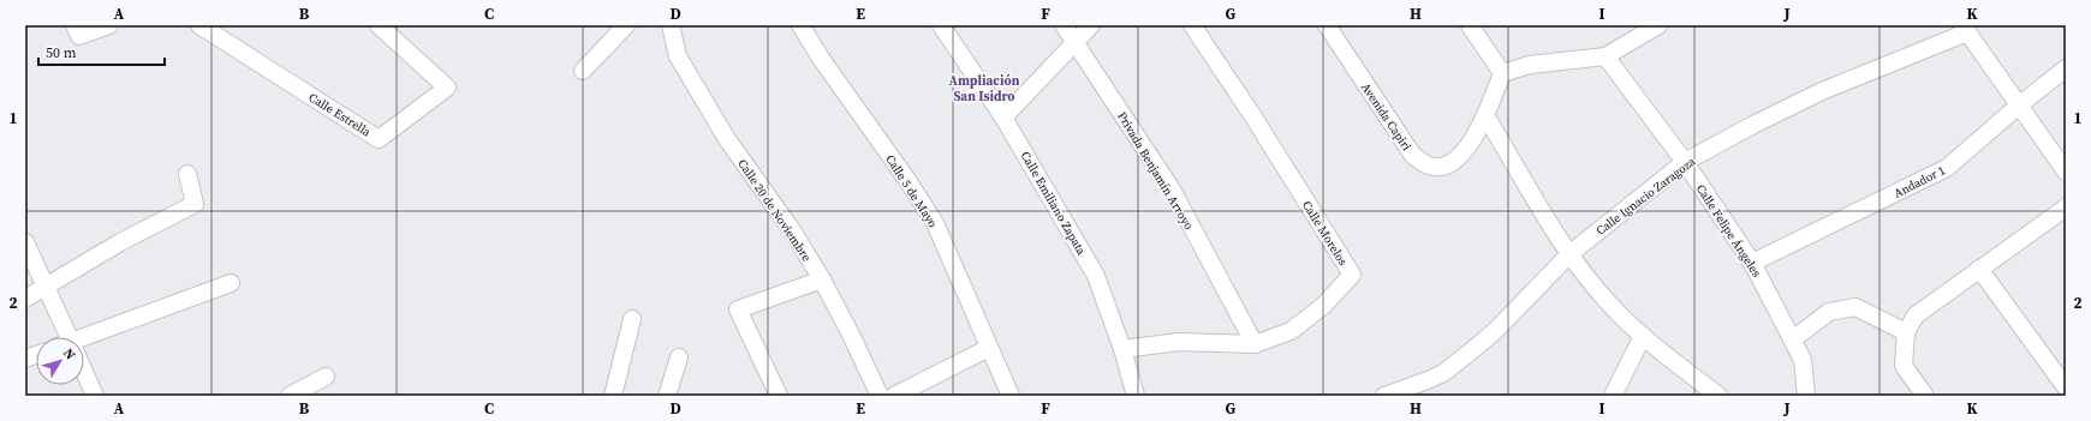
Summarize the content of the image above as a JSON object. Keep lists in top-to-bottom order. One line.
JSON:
{"streets":{"street":["Calle Estrella","Avenida Capiri","Privada Benjamín Arroyo","Andador 1","Calle 5 de Mayo","Calle Ignacio Zaragoza","Calle Emiliano Zapata","Calle 20 de Noviembre","Calle Felipe Ángeles","Calle Morelos"]},"crossings":[["Privada Benjamín Arroyo","Calle Morelos"],["Andador 1","Calle Felipe Ángeles"],["Calle Ignacio Zaragoza","Calle Felipe Ángeles"],["Calle Emiliano Zapata","Calle Morelos"]],"districts":["Ampliación San Isidro"],"scale_bar":"50 m","north":"top right","grid":{"columns":["A","B","C","D","E","F","G","H","I","J","K"],"rows":["1","2"]}}
